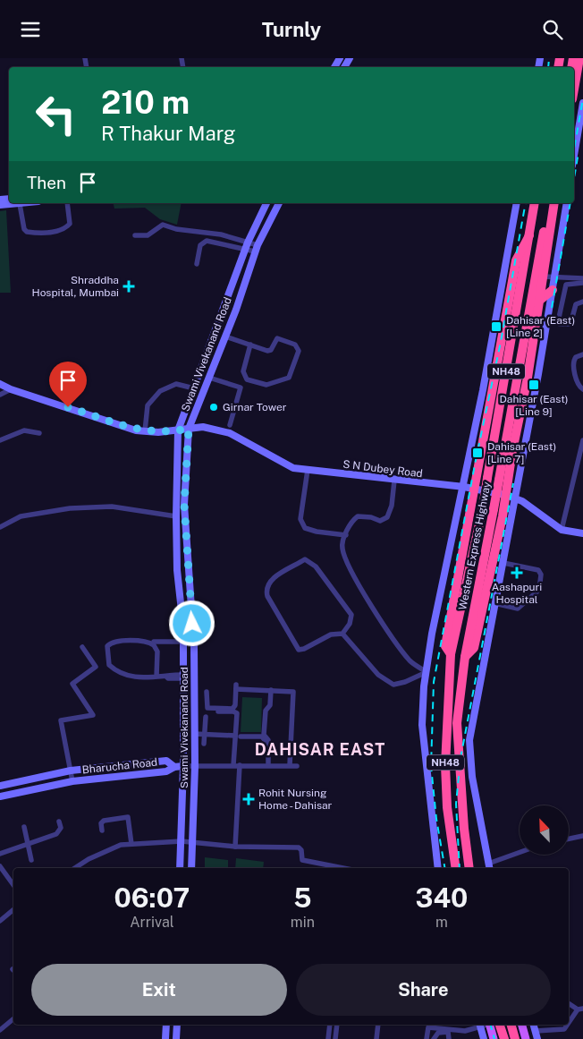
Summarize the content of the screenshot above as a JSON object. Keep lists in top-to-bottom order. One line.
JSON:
{"streets":{"highway":["NH48","Western Express Highway"],"street":["Swami Vivekanand Road","S N Dubey Road","Bharucha Road"]},"crossings":[["Swami Vivekanand Road","S N Dubey Road"],["Swami Vivekanand Road","Bharucha Road"]],"districts":["DAHISAR EAST"],"places":{"health":["Shraddha Hospital, Mumbai","Aashapuri Hospital","Rohit Nursing Home - Dahisar"],"transit":["Dahisar (East) [Line 2]","Dahisar (East) [Line 9]","Dahisar (East) [Line 7]"],"other":["Girnar Tower"]},"north":"top left","page":{"header":"Turnly","turn":["210 m","R Thakur Marg"],"then":"Then","eta":["06:07","Arrival","5","min","340","m"],"buttons":["Exit","Share"]}}
